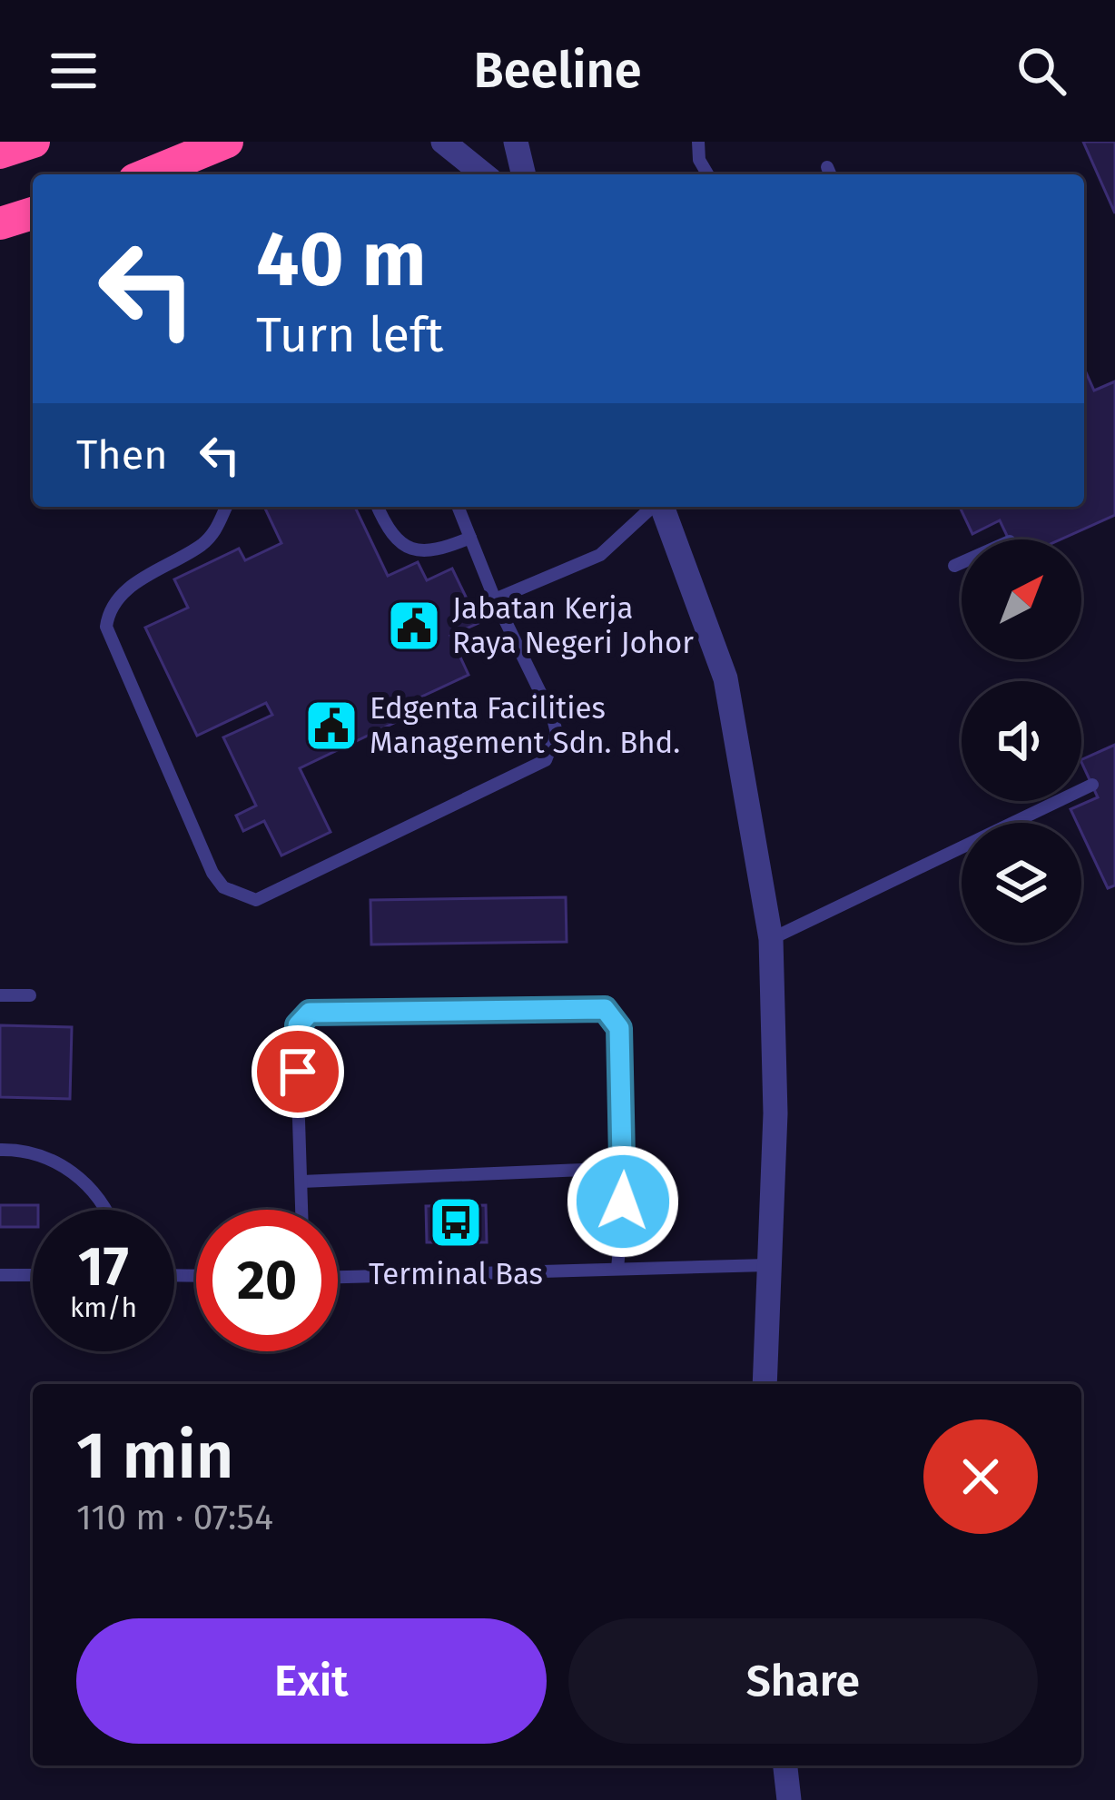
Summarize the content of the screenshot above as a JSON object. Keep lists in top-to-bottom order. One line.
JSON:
{"places":{"public building":["Jabatan Kerja Raya Negeri Johor","Edgenta Facilities Management Sdn. Bhd."],"bus stop":["Terminal Bas"]},"north":"top right","page":{"header":"Beeline","turn":["40 m","Turn left"],"then":"Then","speed":"17 km/h","limit":"20","heading":["1 min","110 m · 07:54"],"buttons":["Exit","Share"]}}
